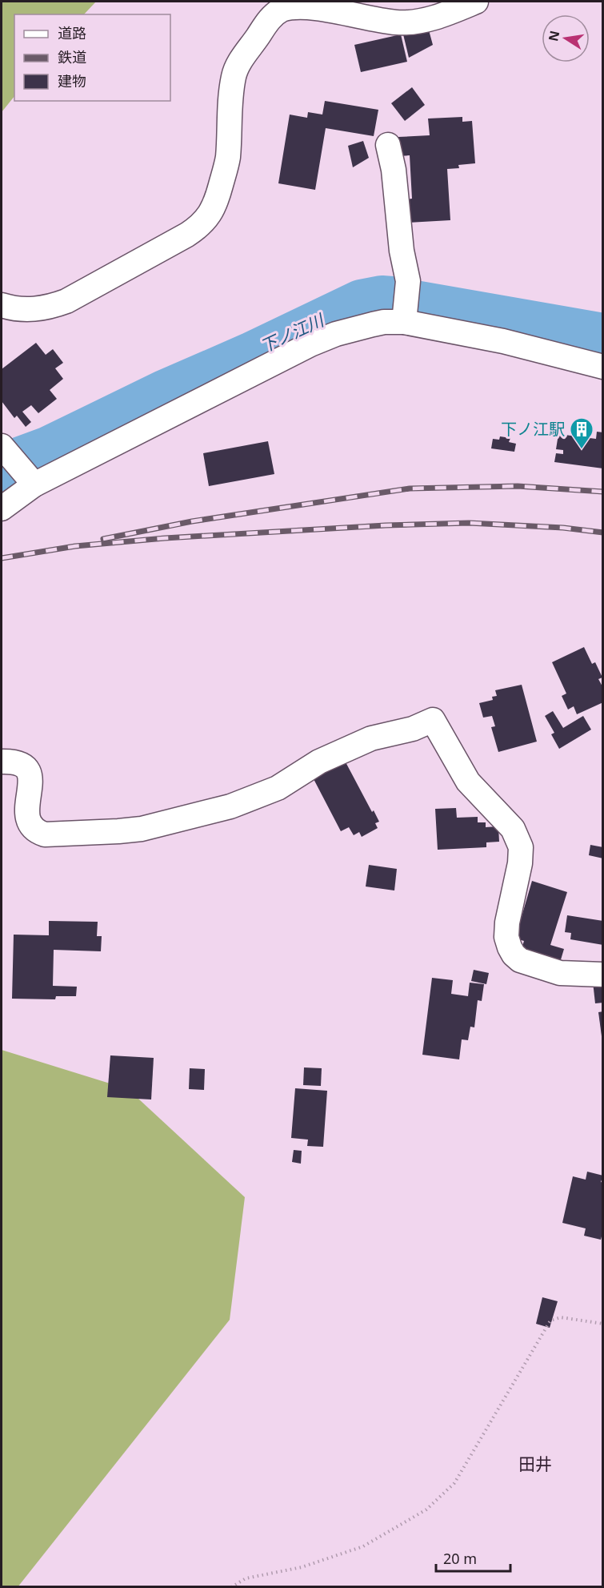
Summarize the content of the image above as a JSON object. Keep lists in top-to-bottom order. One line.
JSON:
{"districts":["田井"],"water":["下ノ江川"],"places":{"building":["下ノ江駅"]},"legend":["道路","鉄道","建物"],"scale_bar":"20 m","north":"left"}
